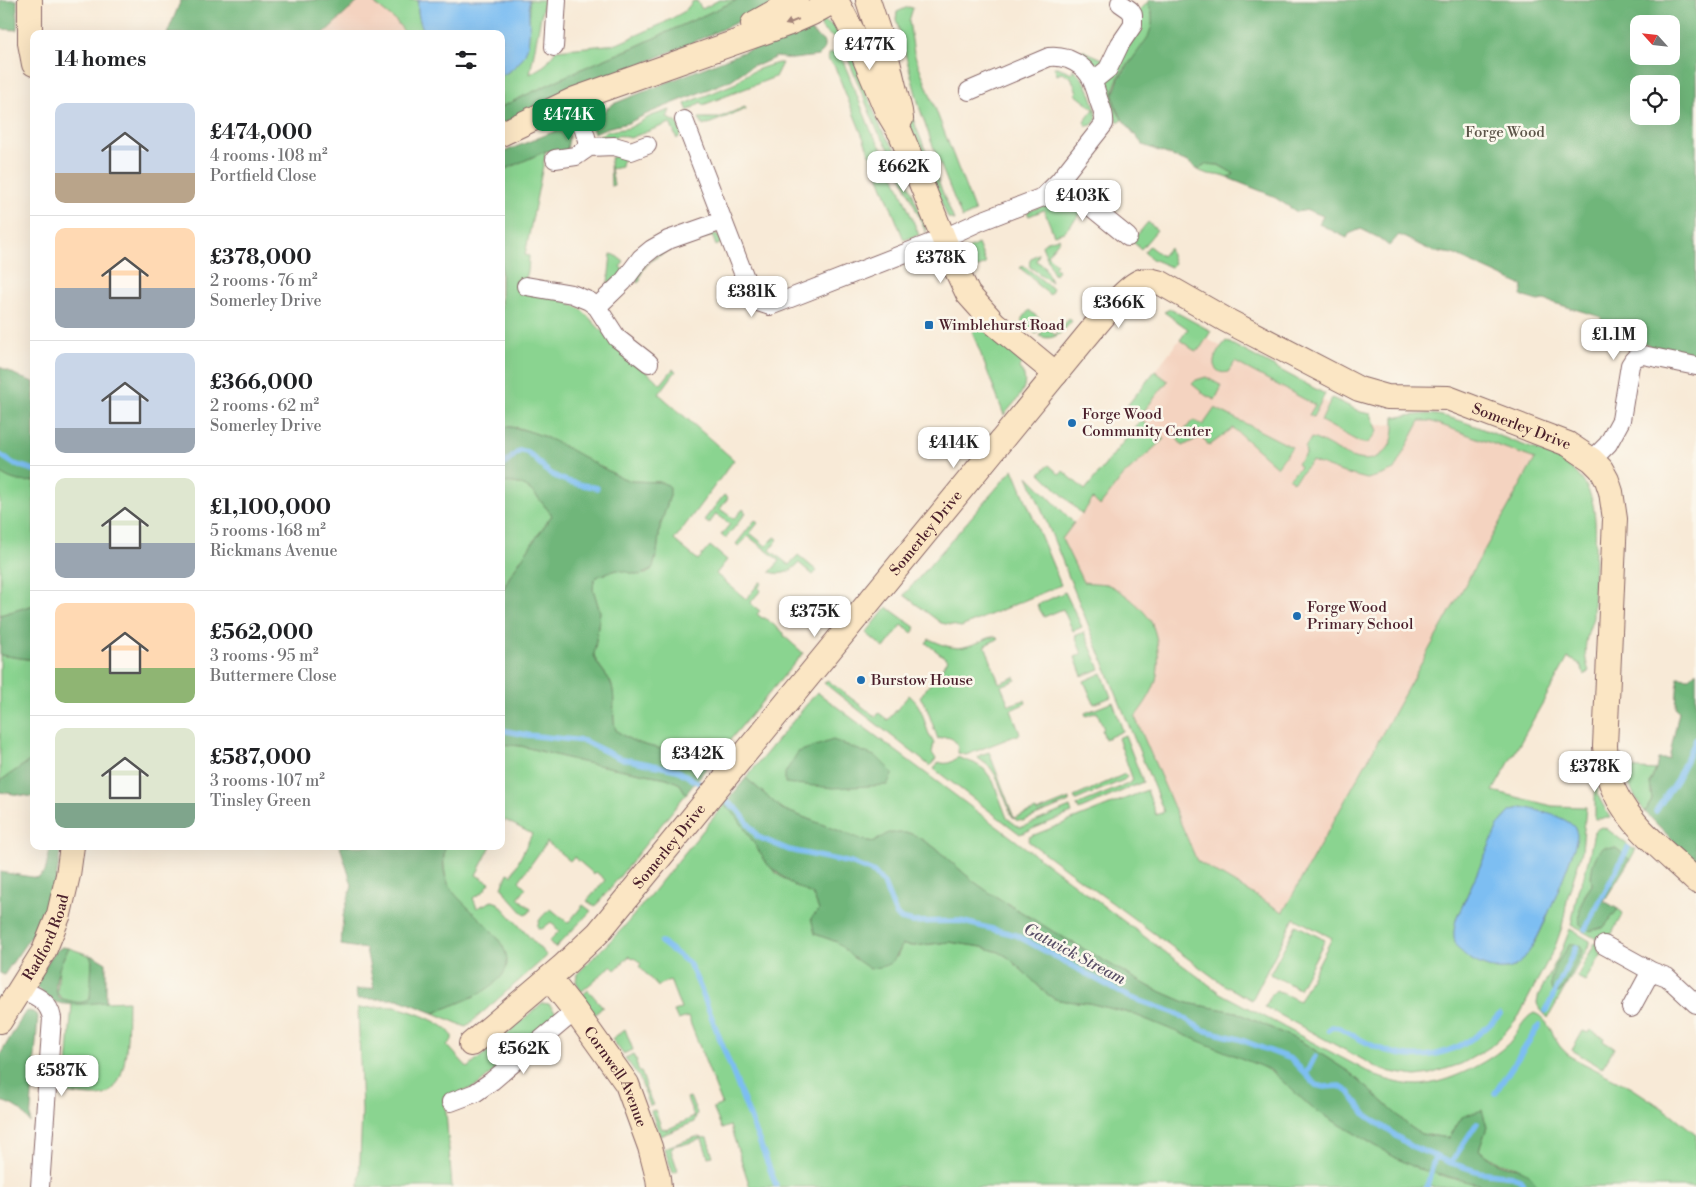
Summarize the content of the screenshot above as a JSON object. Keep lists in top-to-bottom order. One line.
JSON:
{"streets":{"street":["Somerley Drive","Radford Road","Cornwell Avenue"]},"crossings":[["Somerley Drive","Cornwell Avenue"]],"water":["Gatwick Stream"],"parks":["Forge Wood"],"places":{"transit":["Wimblehurst Road"],"other":["Forge Wood Community Center","Forge Wood Primary School","Burstow House"]},"north":"top left","page":{"price":["£477K","£474K","£662K","£403K","£378K","£381K","£366K","£1.1M","£414K","£375K","£342K","£378K","£562K","£587K"],"heading":"14 homes","list":[{"name":"£474,000","note":"4 rooms · 108 m² · Portfield Close"},{"name":"£378,000","note":"2 rooms · 76 m² · Somerley Drive"},{"name":"£366,000","note":"2 rooms · 62 m² · Somerley Drive"},{"name":"£1,100,000","note":"5 rooms · 168 m² · Rickmans Avenue"},{"name":"£562,000","note":"3 rooms · 95 m² · Buttermere Close"},{"name":"£587,000","note":"3 rooms · 107 m² · Tinsley Green"}]}}
